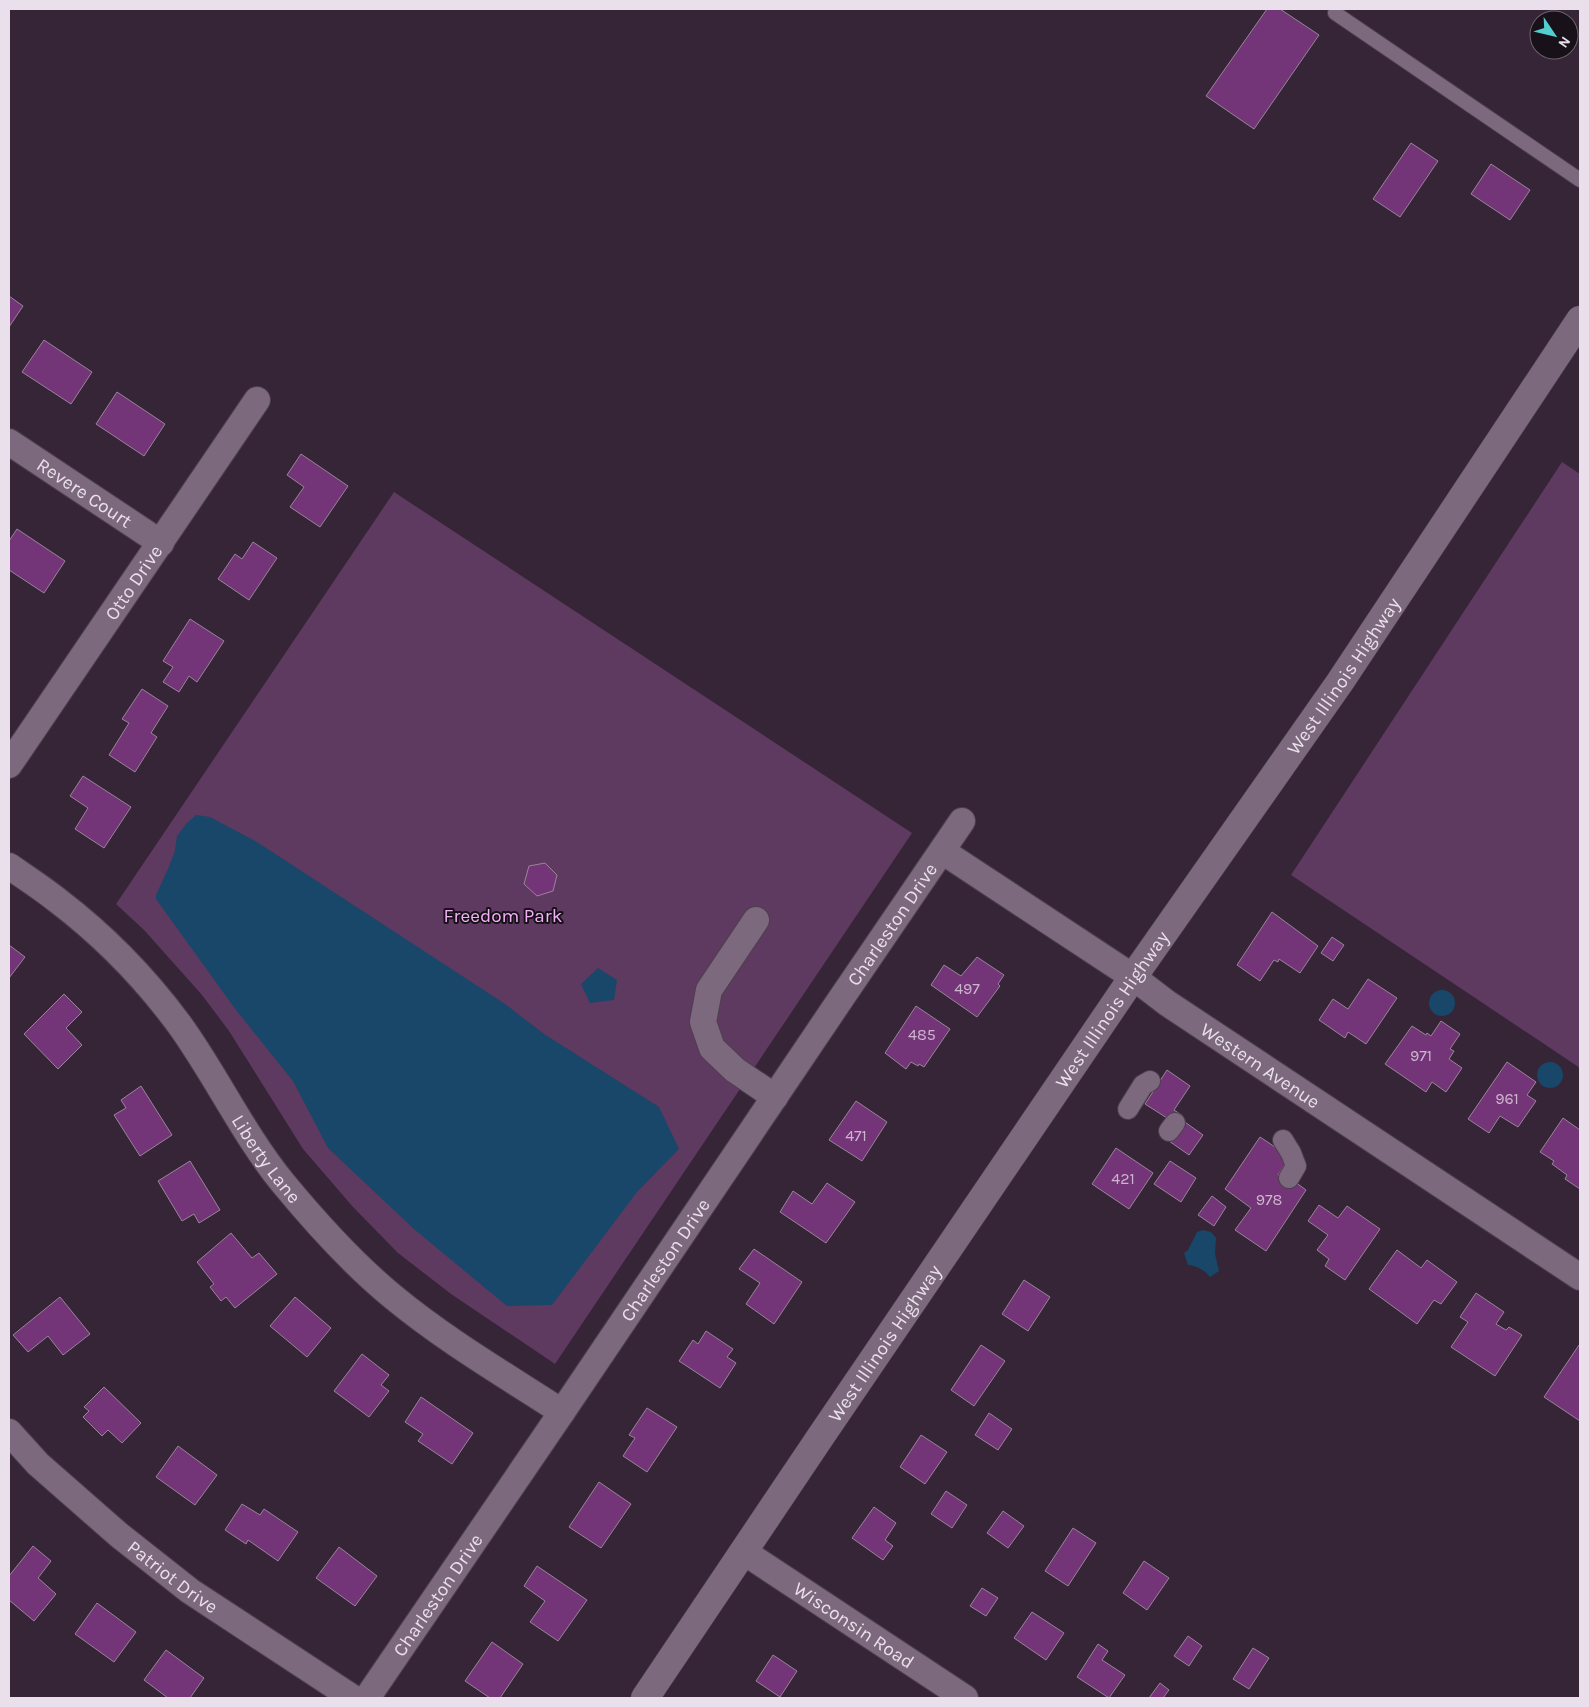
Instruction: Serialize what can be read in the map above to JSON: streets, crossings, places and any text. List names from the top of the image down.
{
  "streets": {
    "street": [
      "Revere Court",
      "Otto Drive",
      "West Illinois Highway",
      "Charleston Drive",
      "Western Avenue",
      "Liberty Lane",
      "Patriot Drive",
      "Wisconsin Road"
    ]
  },
  "crossings": [
    ["Revere Court", "Otto Drive"],
    ["West Illinois Highway", "Western Avenue"],
    ["West Illinois Highway", "Wisconsin Road"],
    ["Charleston Drive", "Western Avenue"],
    ["Charleston Drive", "Liberty Lane"]
  ],
  "parks": ["Freedom Park"],
  "house_numbers": [
    "497",
    "485",
    "971",
    "961",
    "471",
    "421",
    "978"
  ],
  "north": "bottom right"
}
